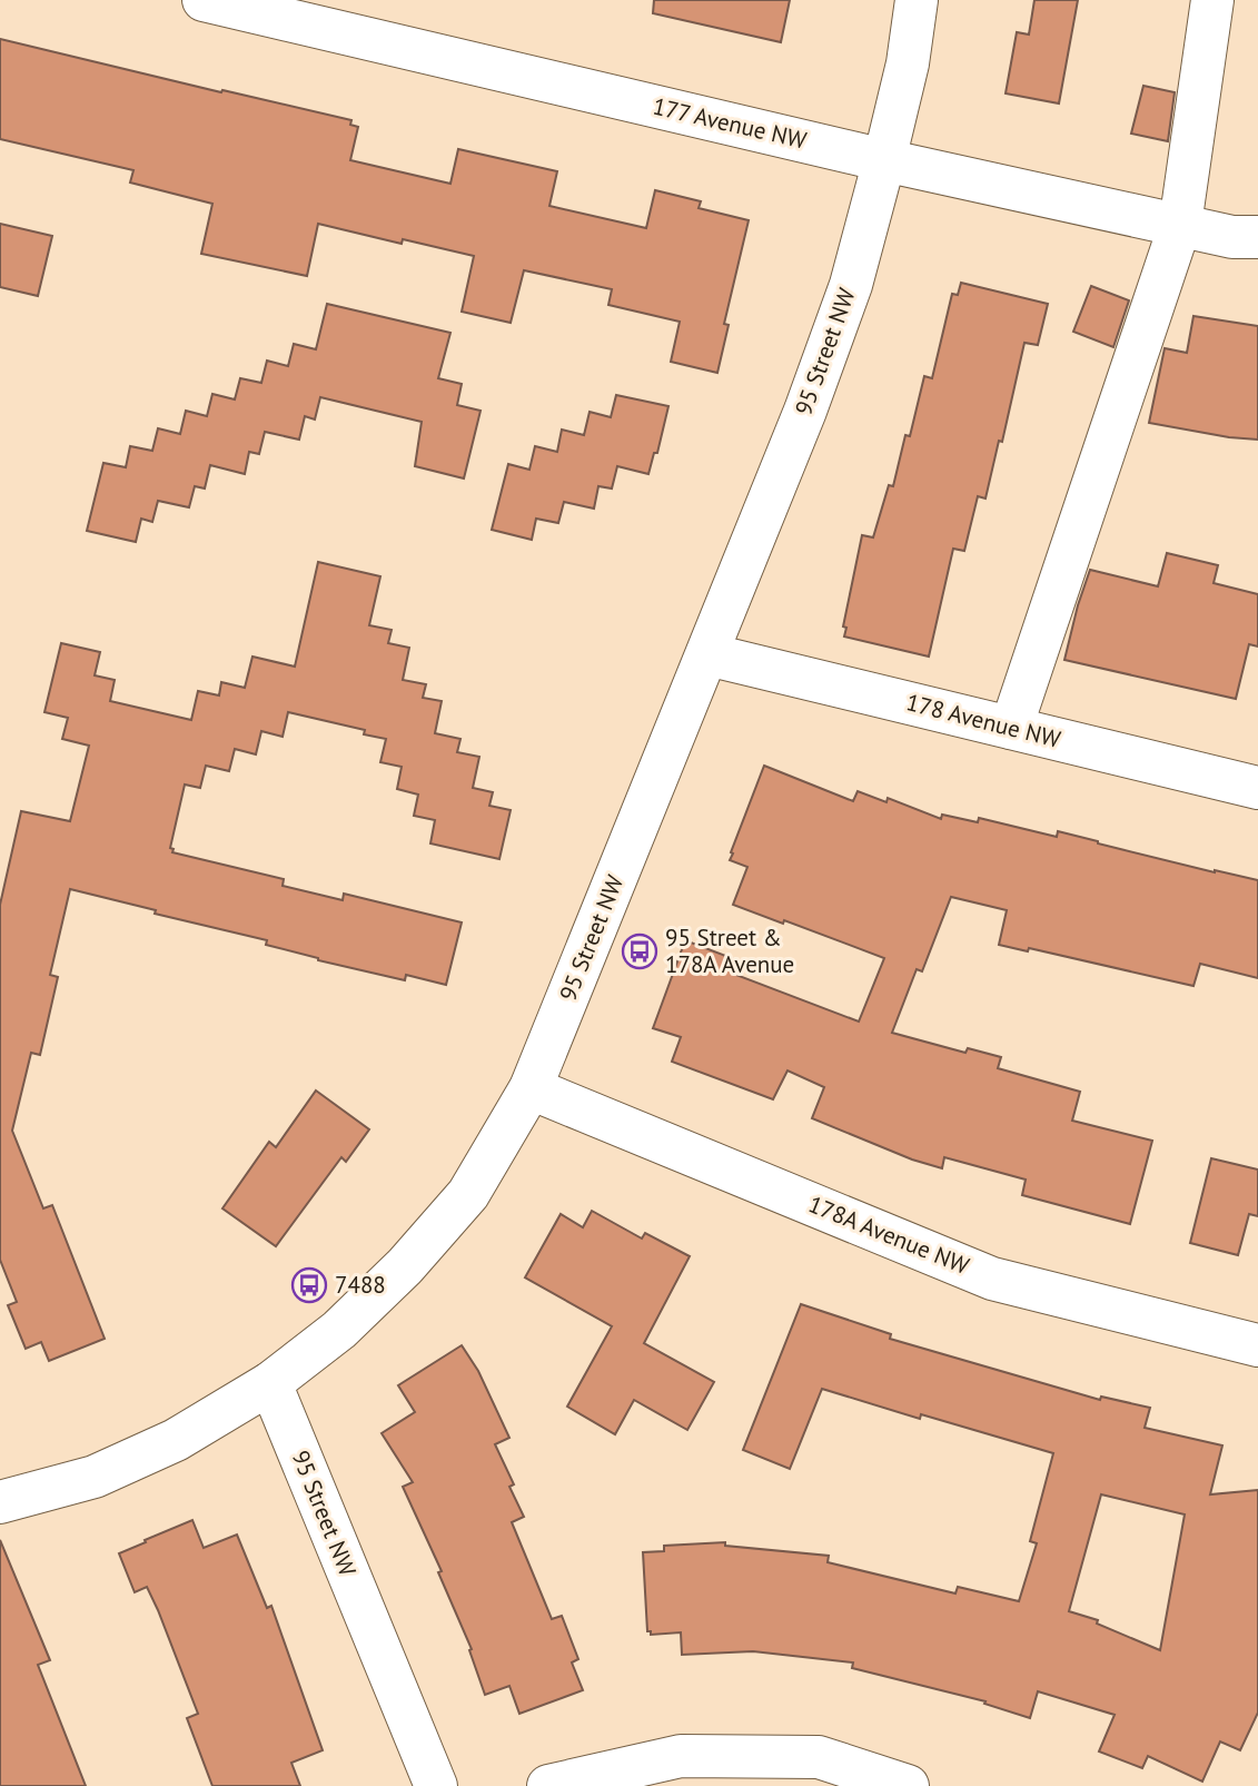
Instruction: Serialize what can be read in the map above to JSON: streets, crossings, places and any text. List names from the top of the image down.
{
  "streets": {
    "street": [
      "177 Avenue NW",
      "95 Street NW",
      "178 Avenue NW",
      "178A Avenue NW"
    ]
  },
  "crossings": [
    ["177 Avenue NW", "95 Street NW"],
    ["95 Street NW", "178 Avenue NW"],
    ["95 Street NW", "178A Avenue NW"]
  ],
  "places": {
    "bus stop": ["95 Street & 178A Avenue", "7488"]
  }
}
